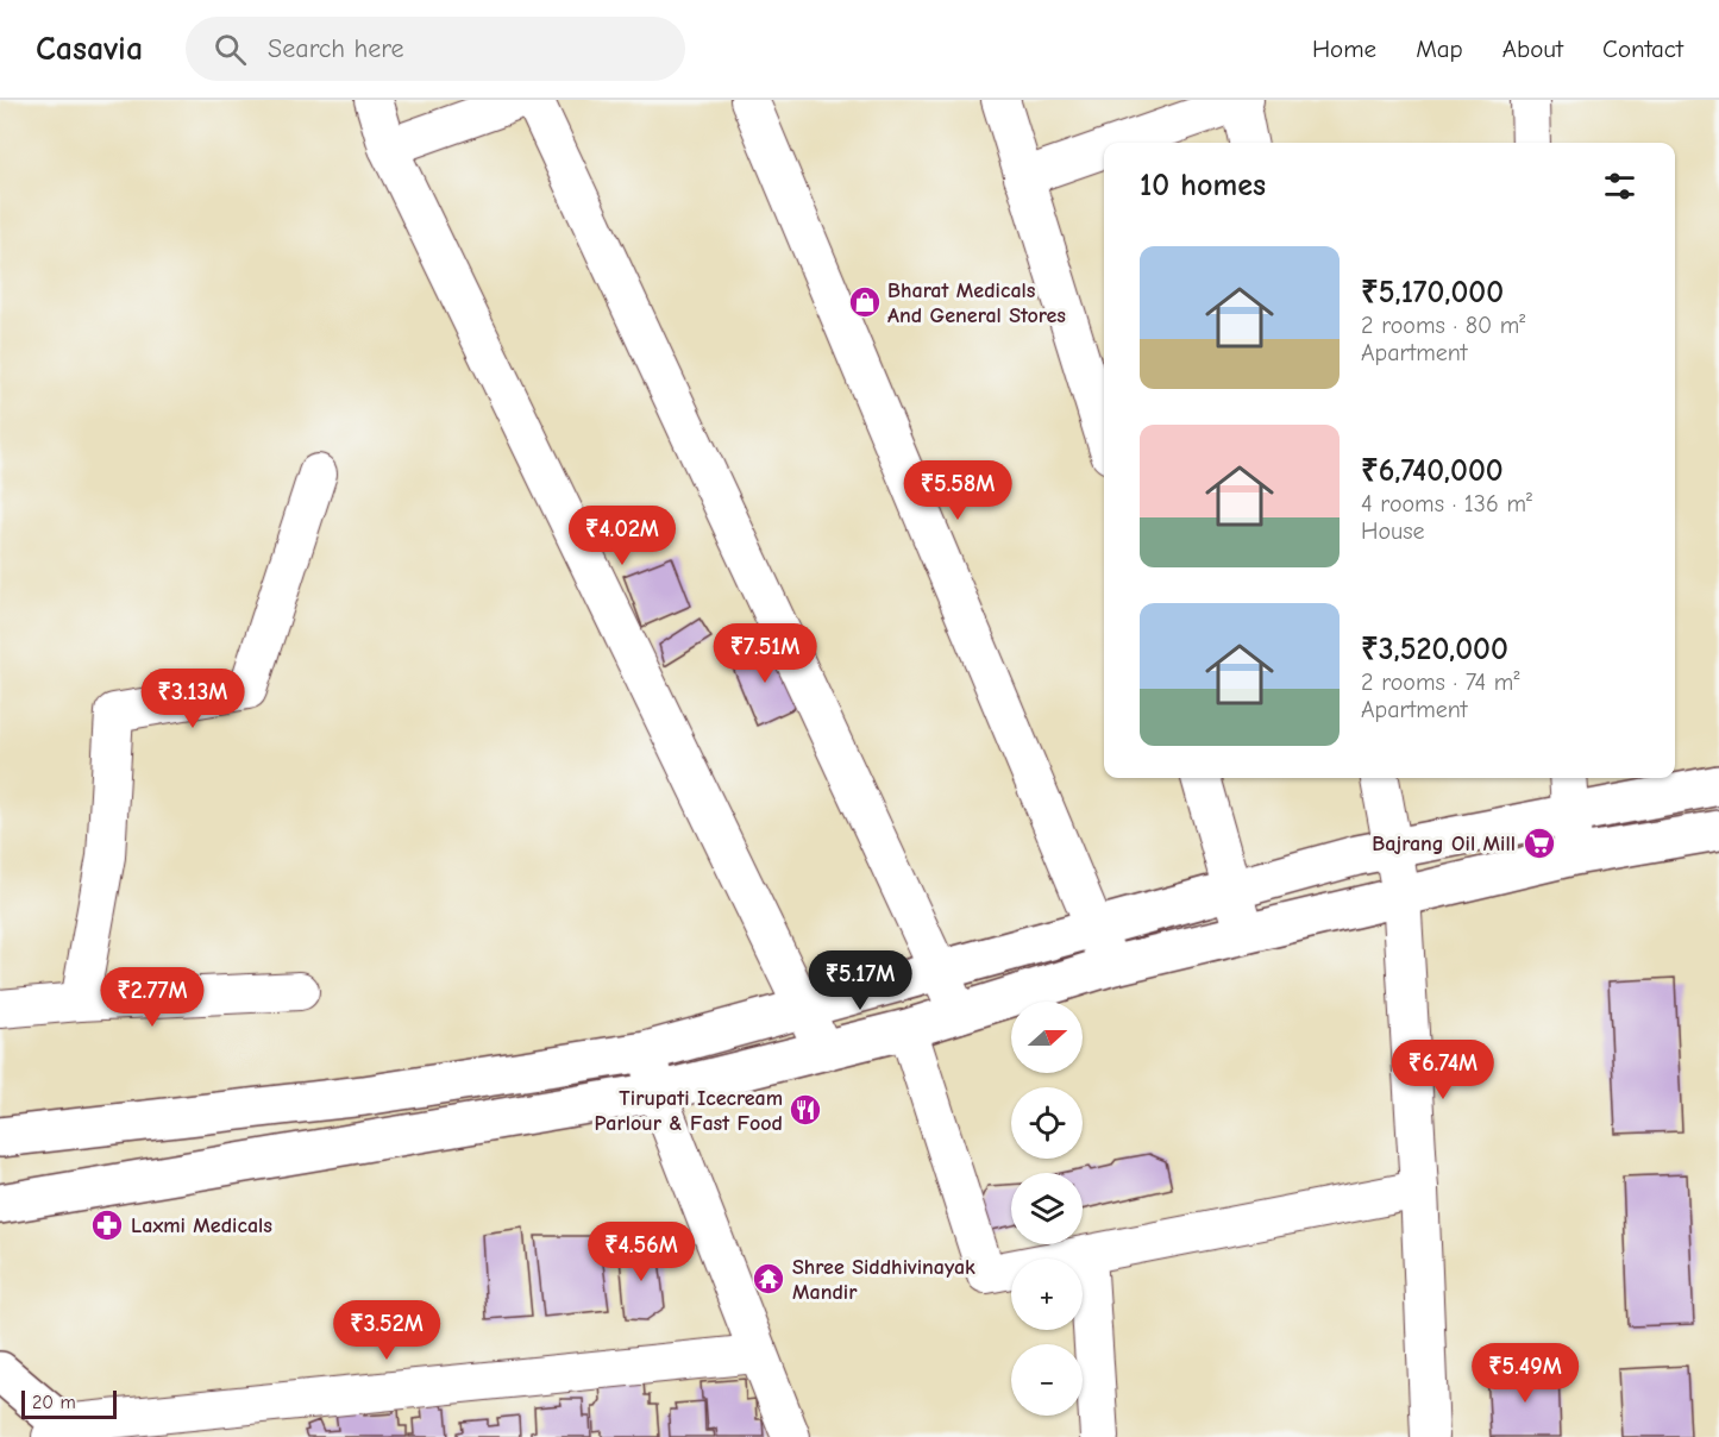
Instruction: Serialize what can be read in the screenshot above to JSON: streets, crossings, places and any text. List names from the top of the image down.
{
  "places": {
    "shop": ["Bharat Medicals And General Stores"],
    "supermarket": ["Bajrang Oil Mill"],
    "restaurant": ["Tirupati Icecream Parlour & Fast Food"],
    "pharmacy": ["Laxmi Medicals"],
    "temple": ["Shree Siddhivinayak Mandir"]
  },
  "scale_bar": "20 m",
  "north": "right",
  "page": {
    "header": "Casavia",
    "search": "Search here",
    "nav": [
      "Home",
      "Map",
      "About",
      "Contact"
    ],
    "heading": "10 homes",
    "list": [
      {
        "name": "₹5,170,000",
        "note": "2 rooms · 80 m² · Apartment"
      },
      {
        "name": "₹6,740,000",
        "note": "4 rooms · 136 m² · House"
      },
      {
        "name": "₹3,520,000",
        "note": "2 rooms · 74 m² · Apartment"
      }
    ],
    "price": [
      "₹5.58M",
      "₹4.02M",
      "₹7.51M",
      "₹3.13M",
      "₹5.17M",
      "₹2.77M",
      "₹6.74M",
      "₹4.56M",
      "₹3.52M",
      "₹5.49M"
    ],
    "map_buttons": ["+", "−"],
    "scale": "20 m"
  }
}
